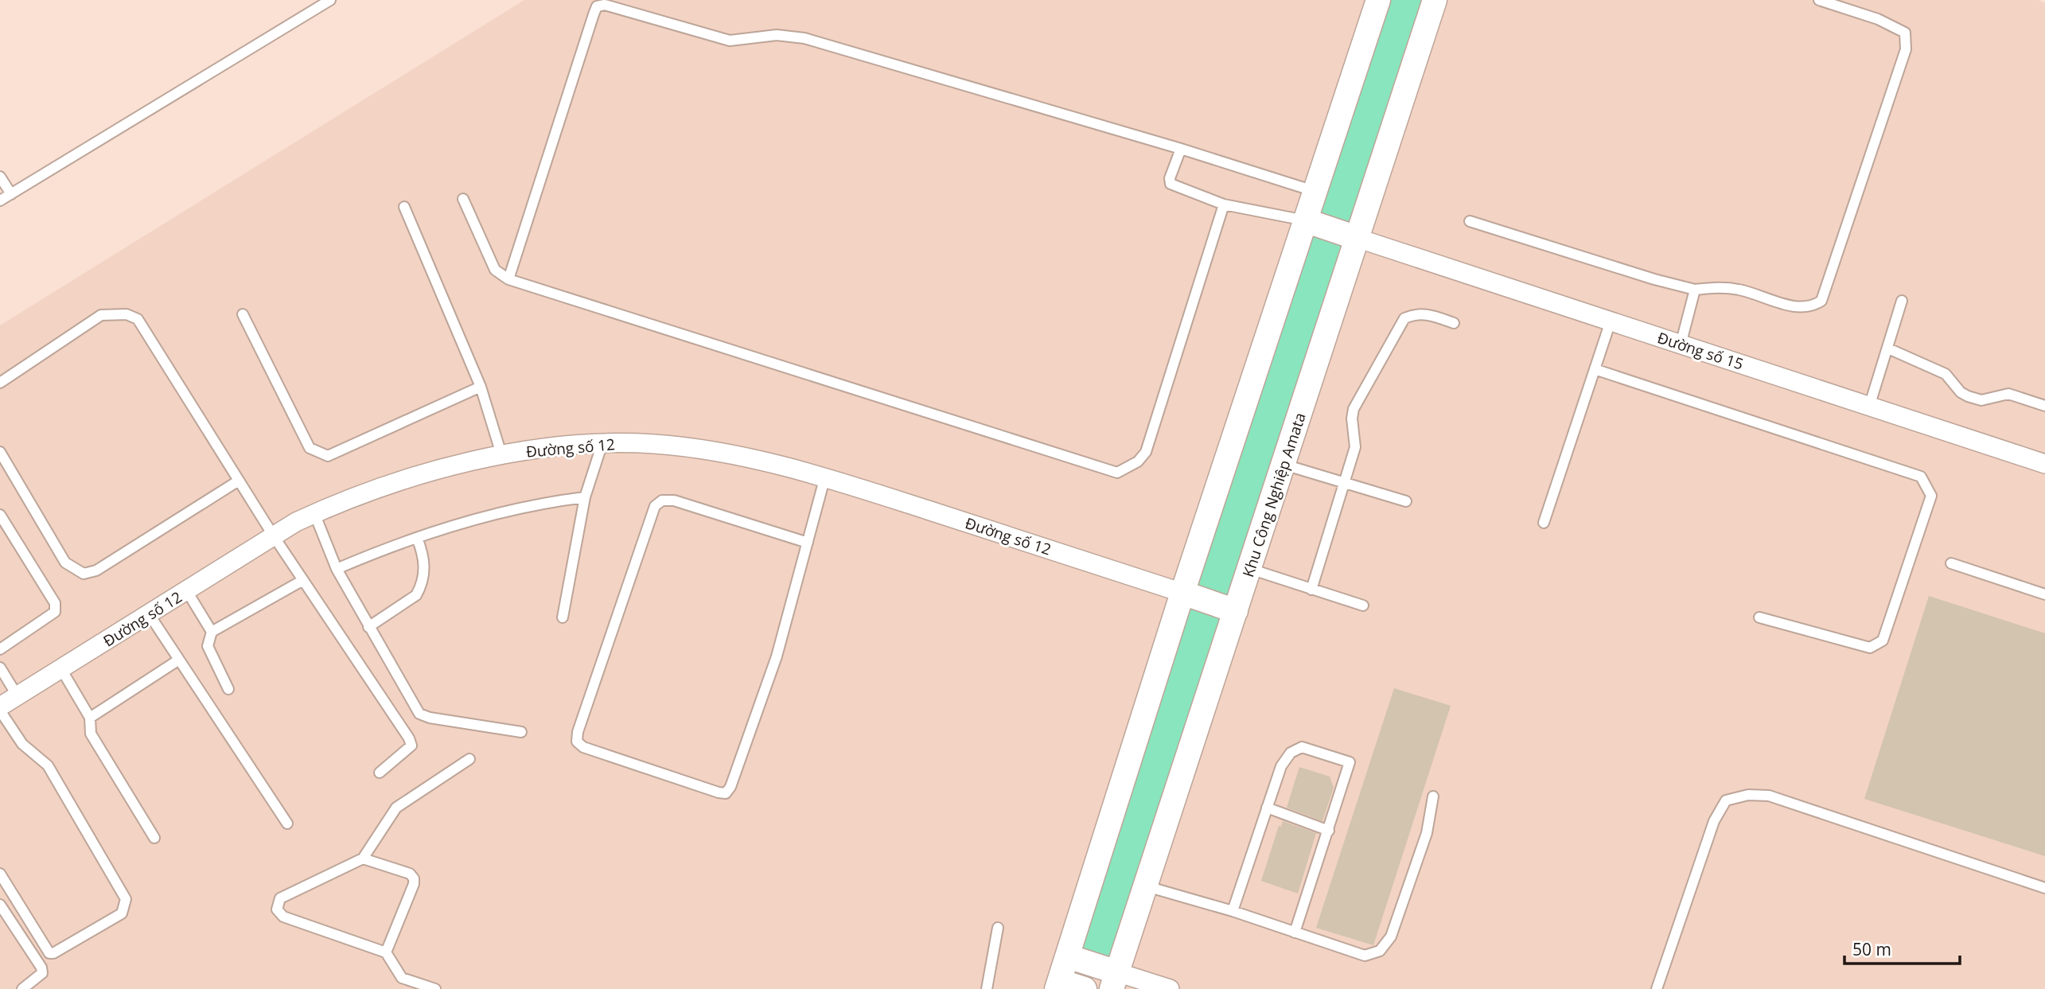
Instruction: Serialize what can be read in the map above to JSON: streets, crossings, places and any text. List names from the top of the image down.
{
  "streets": {
    "street": ["Đường số 15", "Đường số 12", "Khu Công Nghiệp Amata"]
  },
  "crossings": [
    ["Đường số 15", "Khu Công Nghiệp Amata"]
  ],
  "scale_bar": "50 m"
}
